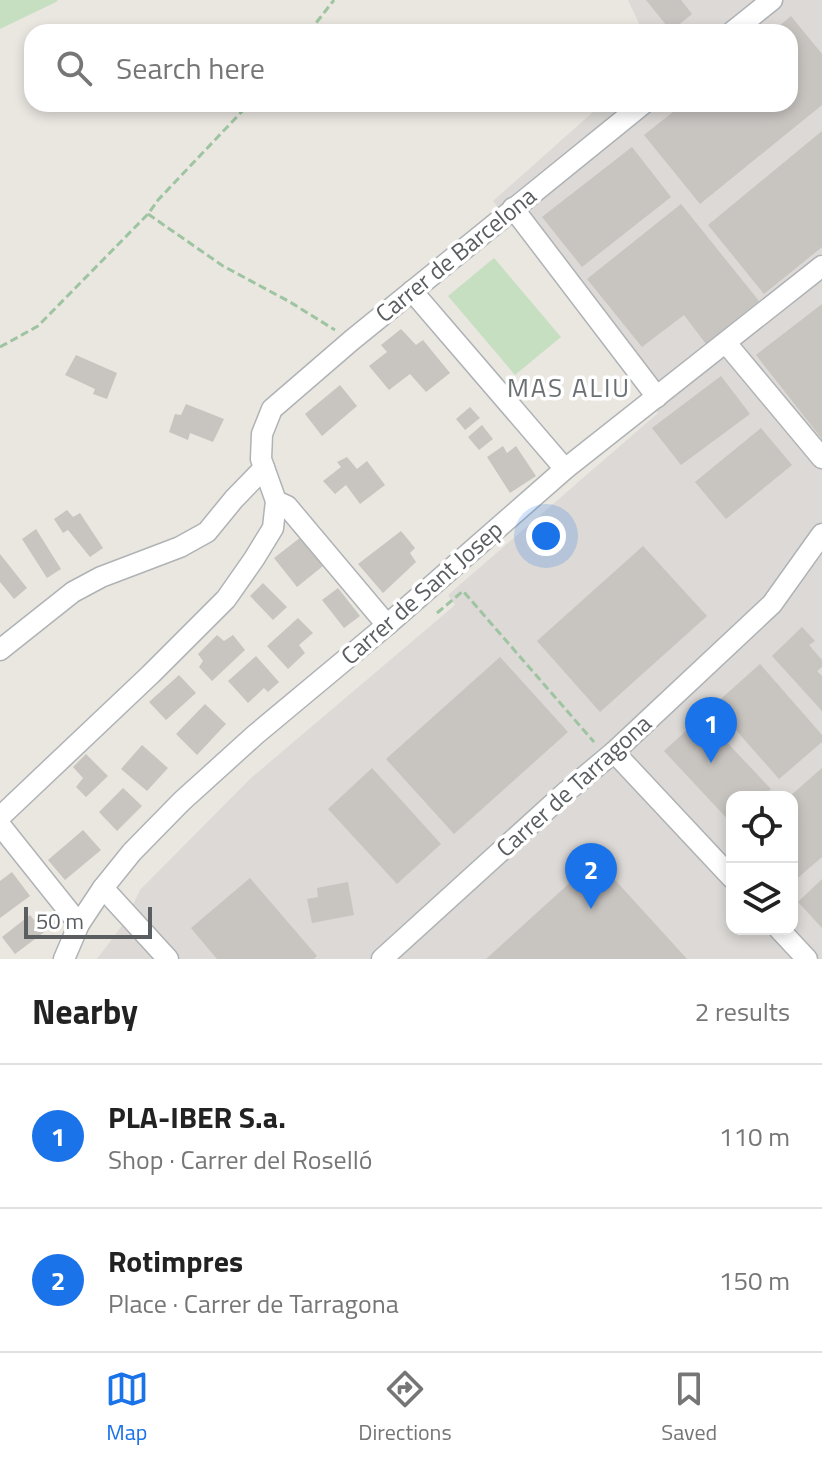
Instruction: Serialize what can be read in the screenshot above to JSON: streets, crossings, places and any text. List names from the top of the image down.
{
  "streets": {
    "street": ["Carrer de Barcelona", "Carrer de Sant Josep", "Carrer de Tarragona"]
  },
  "districts": ["MAS ALIU"],
  "scale_bar": "50 m",
  "page": {
    "search": "Search here",
    "pins": ["1", "2"],
    "scale": "50 m",
    "heading": ["Nearby", "2 results"],
    "list": [
      {
        "mark": "1",
        "name": "PLA-IBER S.a.",
        "note": "Shop · Carrer del Roselló",
        "value": "110 m"
      },
      {
        "mark": "2",
        "name": "Rotimpres",
        "note": "Place · Carrer de Tarragona",
        "value": "150 m"
      }
    ],
    "nav": ["Map", "Directions", "Saved"]
  }
}
